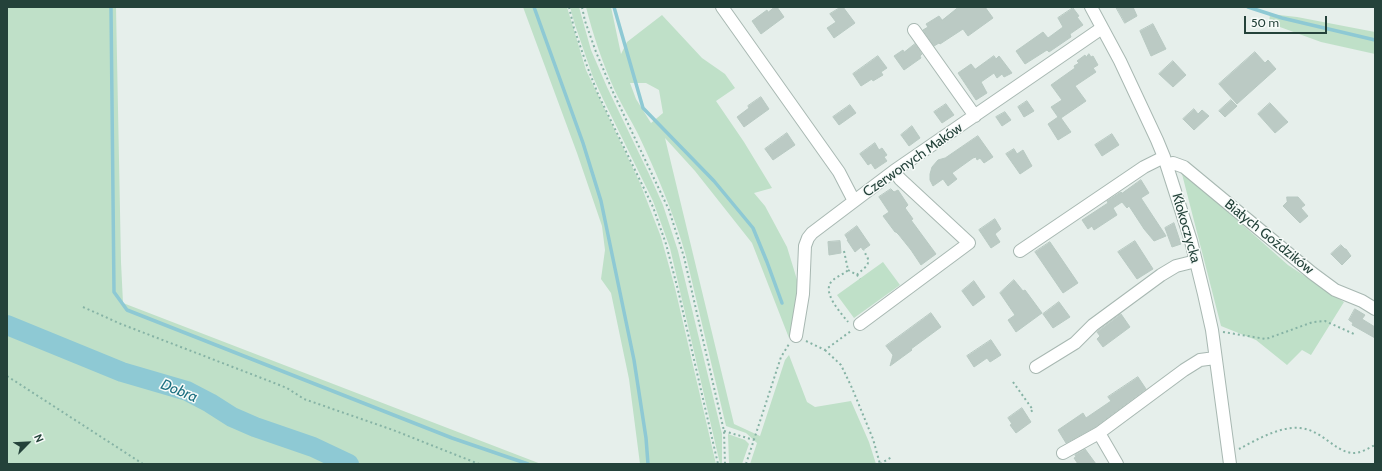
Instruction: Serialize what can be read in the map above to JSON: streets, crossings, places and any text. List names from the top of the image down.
{
  "streets": {
    "street": ["Czerwonych Maków", "Kłokoczycka", "Białych Goździków"]
  },
  "crossings": [
    ["Czerwonych Maków", "Kłokoczycka"],
    ["Kłokoczycka", "Białych Goździków"]
  ],
  "water": ["Dobra"],
  "scale_bar": "50 m",
  "north": "top right"
}
